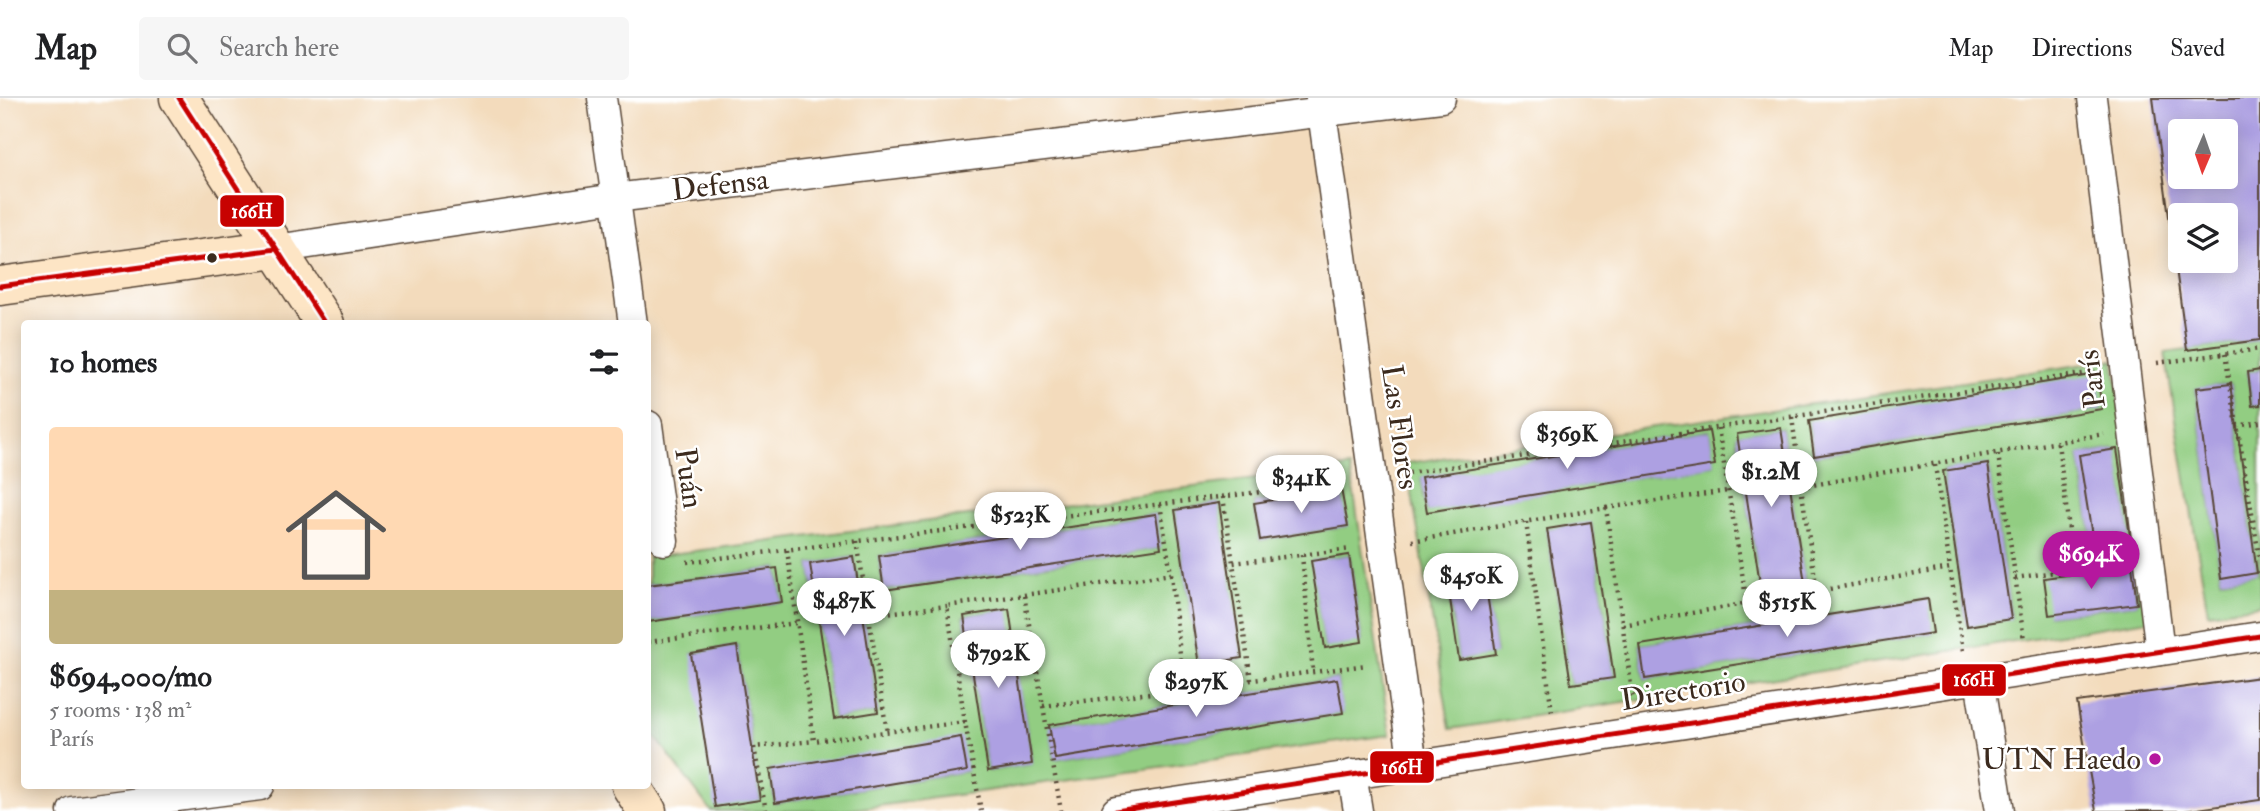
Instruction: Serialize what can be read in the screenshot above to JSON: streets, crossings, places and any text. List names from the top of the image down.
{
  "streets": {
    "street": [
      "Defensa",
      "París",
      "Las Flores",
      "Puán",
      "Directorio"
    ]
  },
  "crossings": [
    ["Defensa", "Las Flores"],
    ["París", "Directorio"],
    ["Las Flores", "Directorio"]
  ],
  "places": ["UTN Haedo"],
  "lines": ["transit line 166H"],
  "north": "bottom",
  "page": {
    "header": "Map",
    "search": "Search here",
    "nav": ["Map", "Directions", "Saved"],
    "heading": "10 homes",
    "list": [
      {
        "name": "$694,000/mo",
        "note": "5 rooms · 138 m² · París"
      }
    ],
    "price": [
      "$369K",
      "$1.2M",
      "$341K",
      "$523K",
      "$694K",
      "$450K",
      "$487K",
      "$515K",
      "$792K",
      "$297K"
    ]
  }
}
